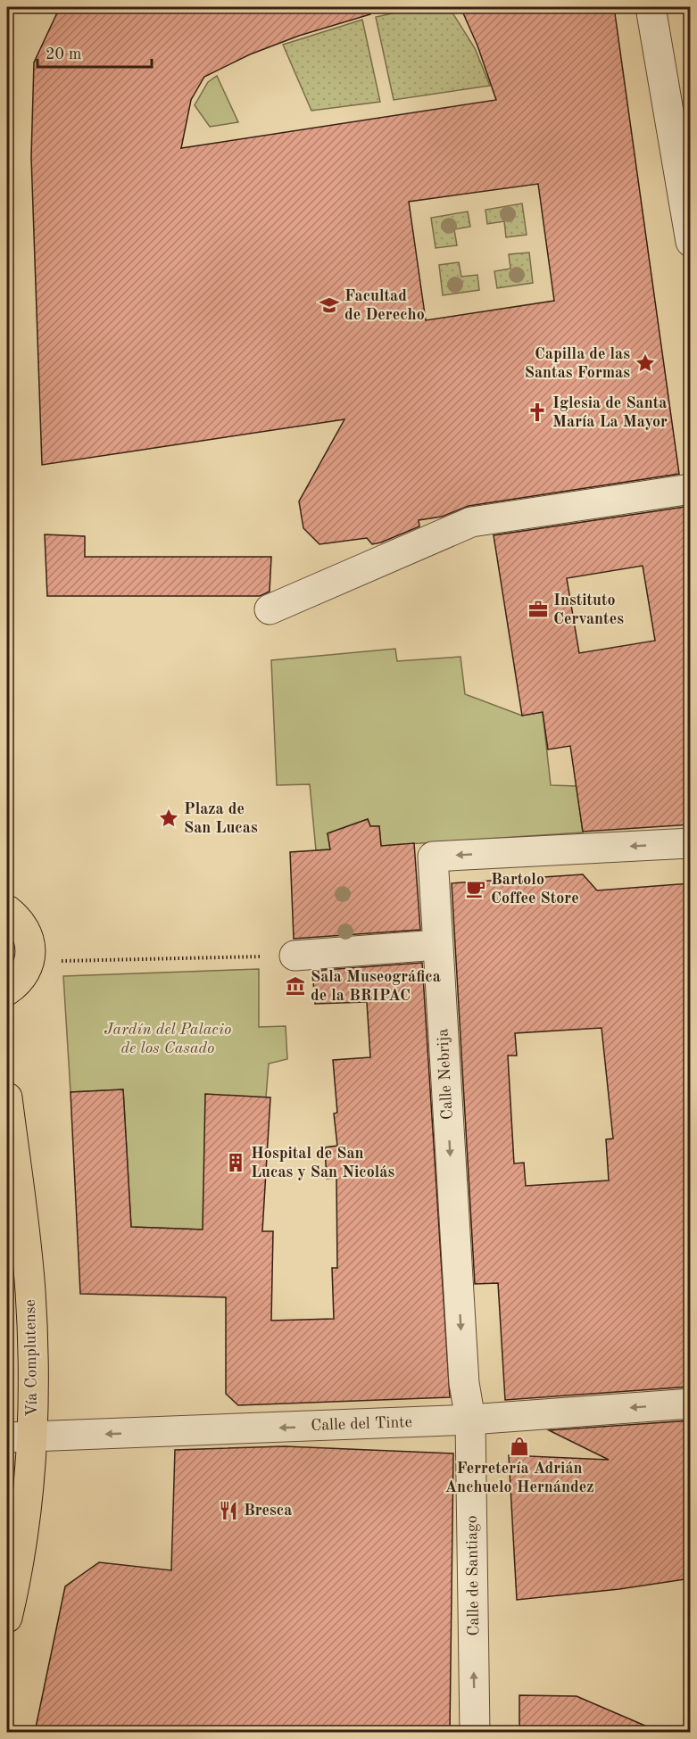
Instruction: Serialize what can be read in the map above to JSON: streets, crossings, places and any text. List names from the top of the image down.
{
  "streets": {
    "main road": ["Vía Complutense"],
    "street": ["Calle Nebrija", "Calle del Tinte", "Calle de Santiago"]
  },
  "crossings": [
    ["Calle Nebrija", "Calle del Tinte"],
    ["Calle Nebrija", "Calle de Santiago"],
    ["Vía Complutense", "Calle del Tinte"],
    ["Calle del Tinte", "Calle de Santiago"]
  ],
  "one_way": ["Calle del Tinte", "Calle de Santiago"],
  "parks": ["Jardín del Palacio de los Casado"],
  "places": {
    "school or university": ["Facultad de Derecho"],
    "place": ["Capilla de las Santas Formas", "Plaza de San Lucas"],
    "church": ["Iglesia de Santa María La Mayor"],
    "office": ["Instituto Cervantes"],
    "cafe": ["Bartolo Coffee Store"],
    "museum": ["Sala Museográfica de la BRIPAC"],
    "building": ["Hospital de San Lucas y San Nicolás"],
    "shop": ["Ferretería Adrián Anchuelo Hernández"],
    "restaurant": ["Bresca"]
  },
  "scale_bar": "20 m"
}
